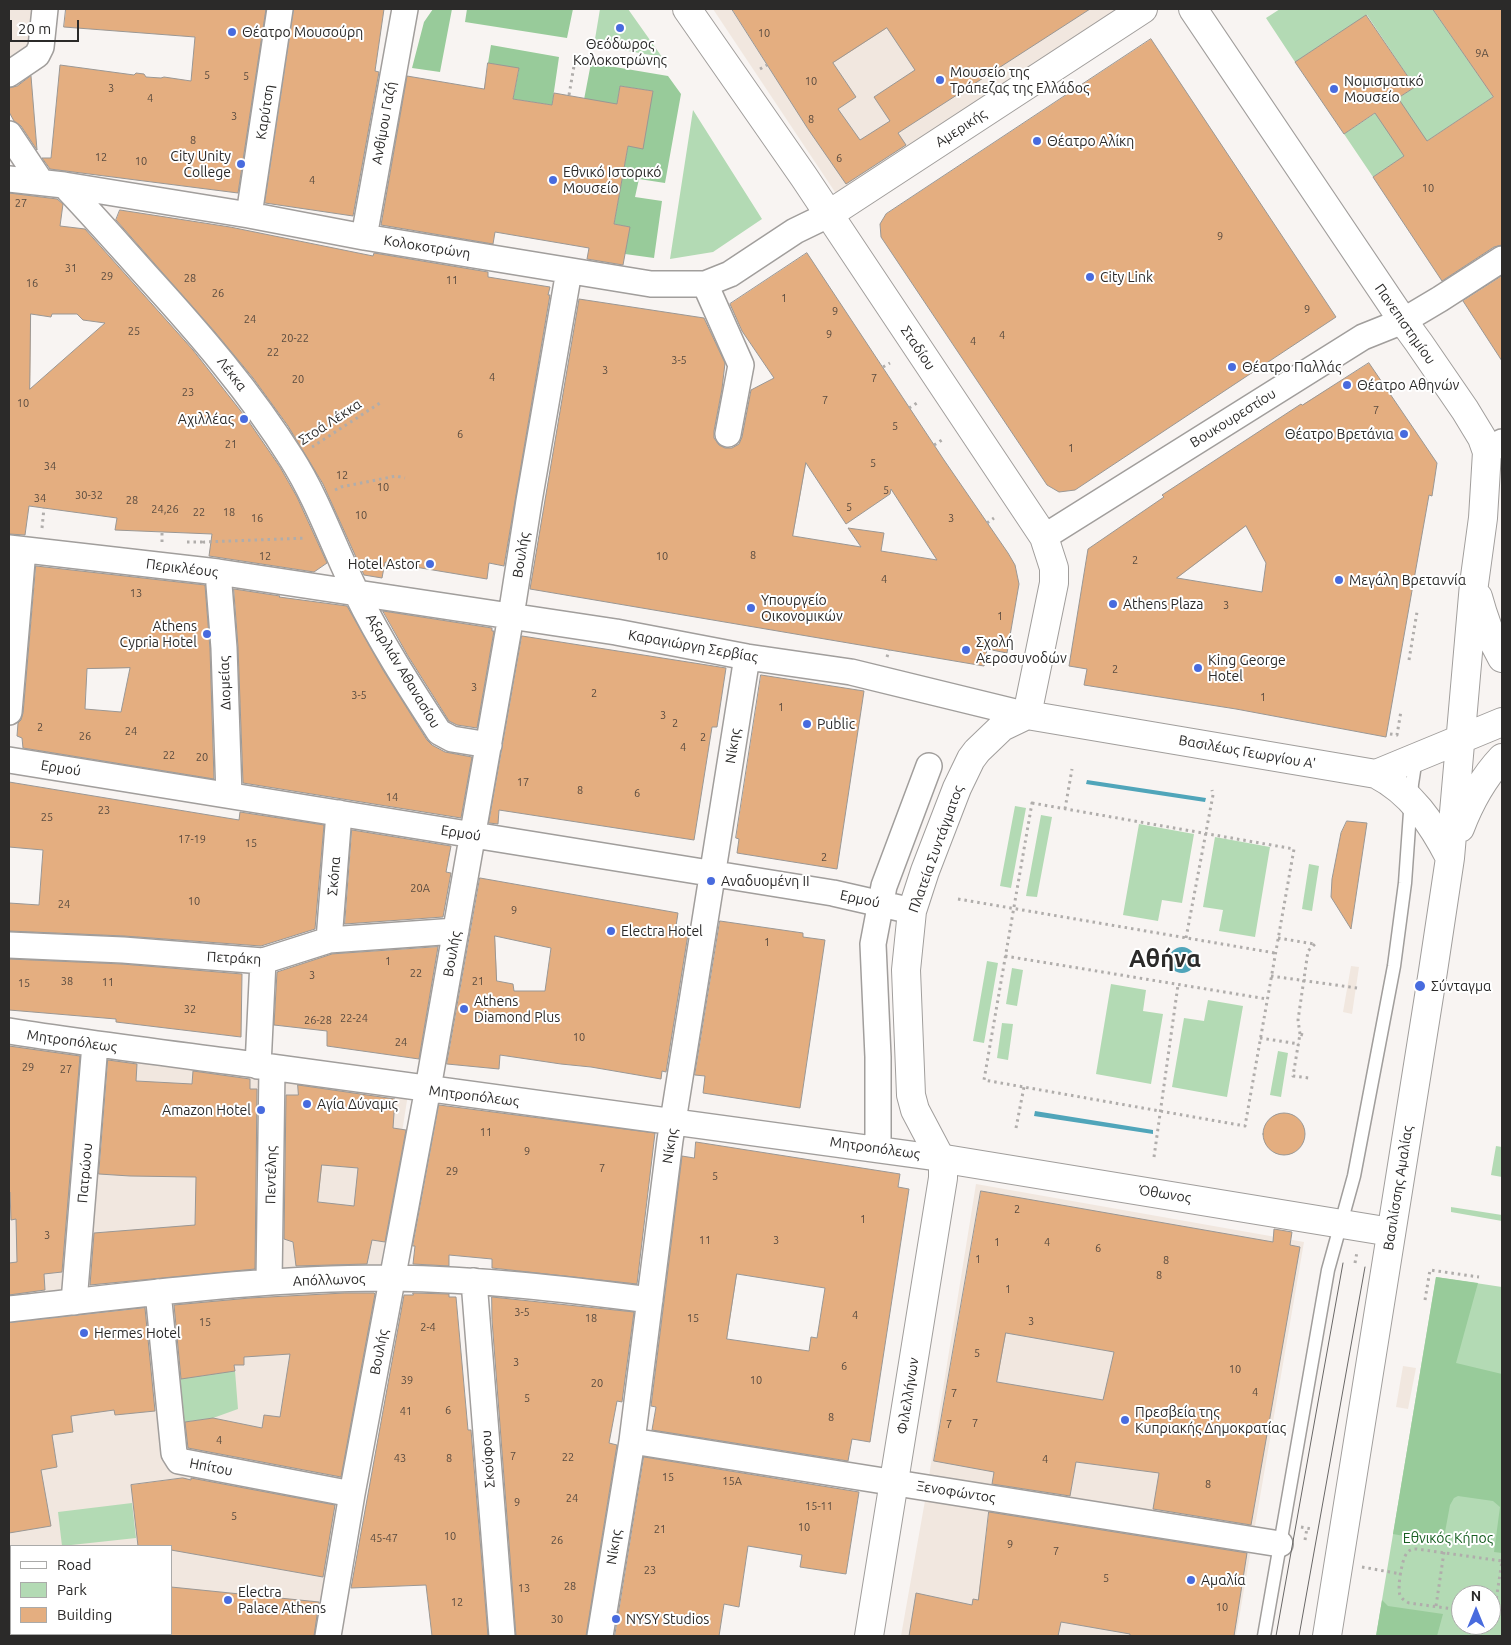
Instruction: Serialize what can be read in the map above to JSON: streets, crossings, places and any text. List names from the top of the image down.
{
  "streets": {
    "main road": [
      "Αμερικής",
      "Πανεπιστημίου",
      "Σταδίου",
      "Βασιλέως Γεωργίου Α'",
      "Πλατεία Συντάγματος",
      "Βασιλίσσης Αμαλίας",
      "Όθωνος",
      "Φιλελλήνων"
    ],
    "street": [
      "Καρύτση",
      "Ανθίμου Γαζή",
      "Κολοκοτρώνη",
      "Λέκκα",
      "Βουκουρεστίου",
      "Βουλής",
      "Περικλέους",
      "Καραγιώργη Σερβίας",
      "Αξαρλιάν Αθανασίου",
      "Διομείας",
      "Νίκης",
      "Ερμού",
      "Σκόπα",
      "Πετράκη",
      "Μητροπόλεως",
      "Πατρώου",
      "Πεντέλης",
      "Απόλλωνος",
      "Σκούφου",
      "Ηπίτου",
      "Ξενοφώντος"
    ],
    "path": ["Στοά Λέκκα"]
  },
  "crossings": [
    ["Καρύτση", "Κολοκοτρώνη"],
    ["Ανθίμου Γαζή", "Κολοκοτρώνη"],
    ["Αμερικής", "Κολοκοτρώνη"],
    ["Αμερικής", "Σταδίου"],
    ["Κολοκοτρώνη", "Σταδίου"],
    ["Κολοκοτρώνη", "Λέκκα"],
    ["Κολοκοτρώνη", "Βουλής"],
    ["Πανεπιστημίου", "Βουκουρεστίου"],
    ["Πανεπιστημίου", "Βασιλίσσης Αμαλίας"],
    ["Σταδίου", "Βουκουρεστίου"],
    ["Σταδίου", "Καραγιώργη Σερβίας"],
    ["Σταδίου", "Βασιλέως Γεωργίου Α'"],
    ["Σταδίου", "Πλατεία Συντάγματος"],
    ["Λέκκα", "Στοά Λέκκα"],
    ["Λέκκα", "Περικλέους"],
    ["Λέκκα", "Καραγιώργη Σερβίας"],
    ["Λέκκα", "Αξαρλιάν Αθανασίου"],
    ["Βουλής", "Καραγιώργη Σερβίας"],
    ["Βουλής", "Αξαρλιάν Αθανασίου"],
    ["Βουλής", "Ερμού"],
    ["Βουλής", "Πετράκη"],
    ["Βουλής", "Μητροπόλεως"],
    ["Βουλής", "Απόλλωνος"],
    ["Βουλής", "Ηπίτου"],
    ["Περικλέους", "Καραγιώργη Σερβίας"],
    ["Περικλέους", "Αξαρλιάν Αθανασίου"],
    ["Περικλέους", "Διομείας"],
    ["Καραγιώργη Σερβίας", "Αξαρλιάν Αθανασίου"],
    ["Καραγιώργη Σερβίας", "Νίκης"],
    ["Καραγιώργη Σερβίας", "Βασιλέως Γεωργίου Α'"],
    ["Καραγιώργη Σερβίας", "Πλατεία Συντάγματος"],
    ["Διομείας", "Ερμού"],
    ["Νίκης", "Ερμού"],
    ["Νίκης", "Μητροπόλεως"],
    ["Νίκης", "Απόλλωνος"],
    ["Νίκης", "Ξενοφώντος"],
    ["Βασιλέως Γεωργίου Α'", "Πλατεία Συντάγματος"],
    ["Ερμού", "Πλατεία Συντάγματος"],
    ["Ερμού", "Σκόπα"],
    ["Πλατεία Συντάγματος", "Μητροπόλεως"],
    ["Πλατεία Συντάγματος", "Όθωνος"],
    ["Πλατεία Συντάγματος", "Φιλελλήνων"],
    ["Σκόπα", "Πετράκη"],
    ["Πετράκη", "Πεντέλης"],
    ["Μητροπόλεως", "Πατρώου"],
    ["Μητροπόλεως", "Πεντέλης"],
    ["Μητροπόλεως", "Όθωνος"],
    ["Μητροπόλεως", "Φιλελλήνων"],
    ["Πατρώου", "Απόλλωνος"],
    ["Πεντέλης", "Απόλλωνος"],
    ["Βασιλίσσης Αμαλίας", "Όθωνος"],
    ["Όθωνος", "Φιλελλήνων"],
    ["Απόλλωνος", "Σκούφου"],
    ["Απόλλωνος", "Ηπίτου"],
    ["Φιλελλήνων", "Ξενοφώντος"]
  ],
  "districts": ["Αθήνα"],
  "parks": ["Εθνικός Κήπος"],
  "places": [
    "Θεόδωρος Κολοκοτρώνης",
    "Θέατρο Μουσούρη",
    "Μουσείο της Τράπεζας της Ελλάδος",
    "Νομισματικό Μουσείο",
    "Θέατρο Αλίκη",
    "City Unity College",
    "Εθνικό Ιστορικό Μουσείο",
    "City Link",
    "Θέατρο Παλλάς",
    "Θέατρο Αθηνών",
    "Αχιλλέας",
    "Θέατρο Βρετάνια",
    "Hotel Astor",
    "Μεγάλη Βρεταννία",
    "Athens Plaza",
    "Υπουργείο Οικονομικών",
    "Athens Cypria Hotel",
    "Σχολή Αεροσυνοδών",
    "King George Hotel",
    "Public",
    "Αναδυομένη ΙΙ",
    "Electra Hotel",
    "Σύνταγμα",
    "Athens Diamond Plus",
    "Αγία Δύναμις",
    "Amazon Hotel",
    "Hermes Hotel",
    "Πρεσβεία της Κυπριακής Δημοκρατίας",
    "Αμαλία",
    "Electra Palace Athens",
    "NYSY Studios"
  ],
  "house_numbers": [
    "10",
    "9Α",
    "5",
    "5",
    "10",
    "3",
    "4",
    "3",
    "8",
    "8",
    "12",
    "6",
    "10",
    "4",
    "10",
    "27",
    "9",
    "31",
    "29",
    "28",
    "11",
    "16",
    "26",
    "1",
    "9",
    "9",
    "24",
    "25",
    "9",
    "4",
    "20-22",
    "4",
    "22",
    "3-5",
    "3",
    "4",
    "7",
    "20",
    "23",
    "7",
    "10",
    "7",
    "5",
    "6",
    "21",
    "1",
    "5",
    "34",
    "12",
    "10",
    "5",
    "30-32",
    "34",
    "28",
    "5",
    "24,26",
    "22",
    "18",
    "10",
    "16",
    "3",
    "8",
    "12",
    "10",
    "2",
    "4",
    "13",
    "3",
    "1",
    "2",
    "3",
    "2",
    "3-5",
    "1",
    "1",
    "3",
    "2",
    "2",
    "24",
    "26",
    "2",
    "4",
    "22",
    "20",
    "17",
    "8",
    "6",
    "14",
    "23",
    "25",
    "17-19",
    "15",
    "2",
    "20Α",
    "10",
    "24",
    "9",
    "1",
    "1",
    "22",
    "3",
    "38",
    "21",
    "11",
    "15",
    "32",
    "22-24",
    "26-28",
    "10",
    "24",
    "29",
    "27",
    "11",
    "9",
    "7",
    "29",
    "5",
    "2",
    "1",
    "3",
    "11",
    "3",
    "1",
    "4",
    "6",
    "1",
    "8",
    "8",
    "1",
    "3-5",
    "4",
    "18",
    "15",
    "3",
    "15",
    "2-4",
    "5",
    "3",
    "6",
    "10",
    "39",
    "10",
    "20",
    "4",
    "7",
    "5",
    "6",
    "41",
    "8",
    "7",
    "7",
    "4",
    "7",
    "22",
    "43",
    "8",
    "4",
    "15",
    "15Α",
    "8",
    "24",
    "9",
    "15-11",
    "5",
    "10",
    "21",
    "10",
    "45-47",
    "26",
    "9",
    "7",
    "23",
    "5",
    "28",
    "13",
    "12",
    "10",
    "30"
  ],
  "legend": ["Road", "Park", "Building"],
  "scale_bar": "20 m",
  "north": "top"
}
